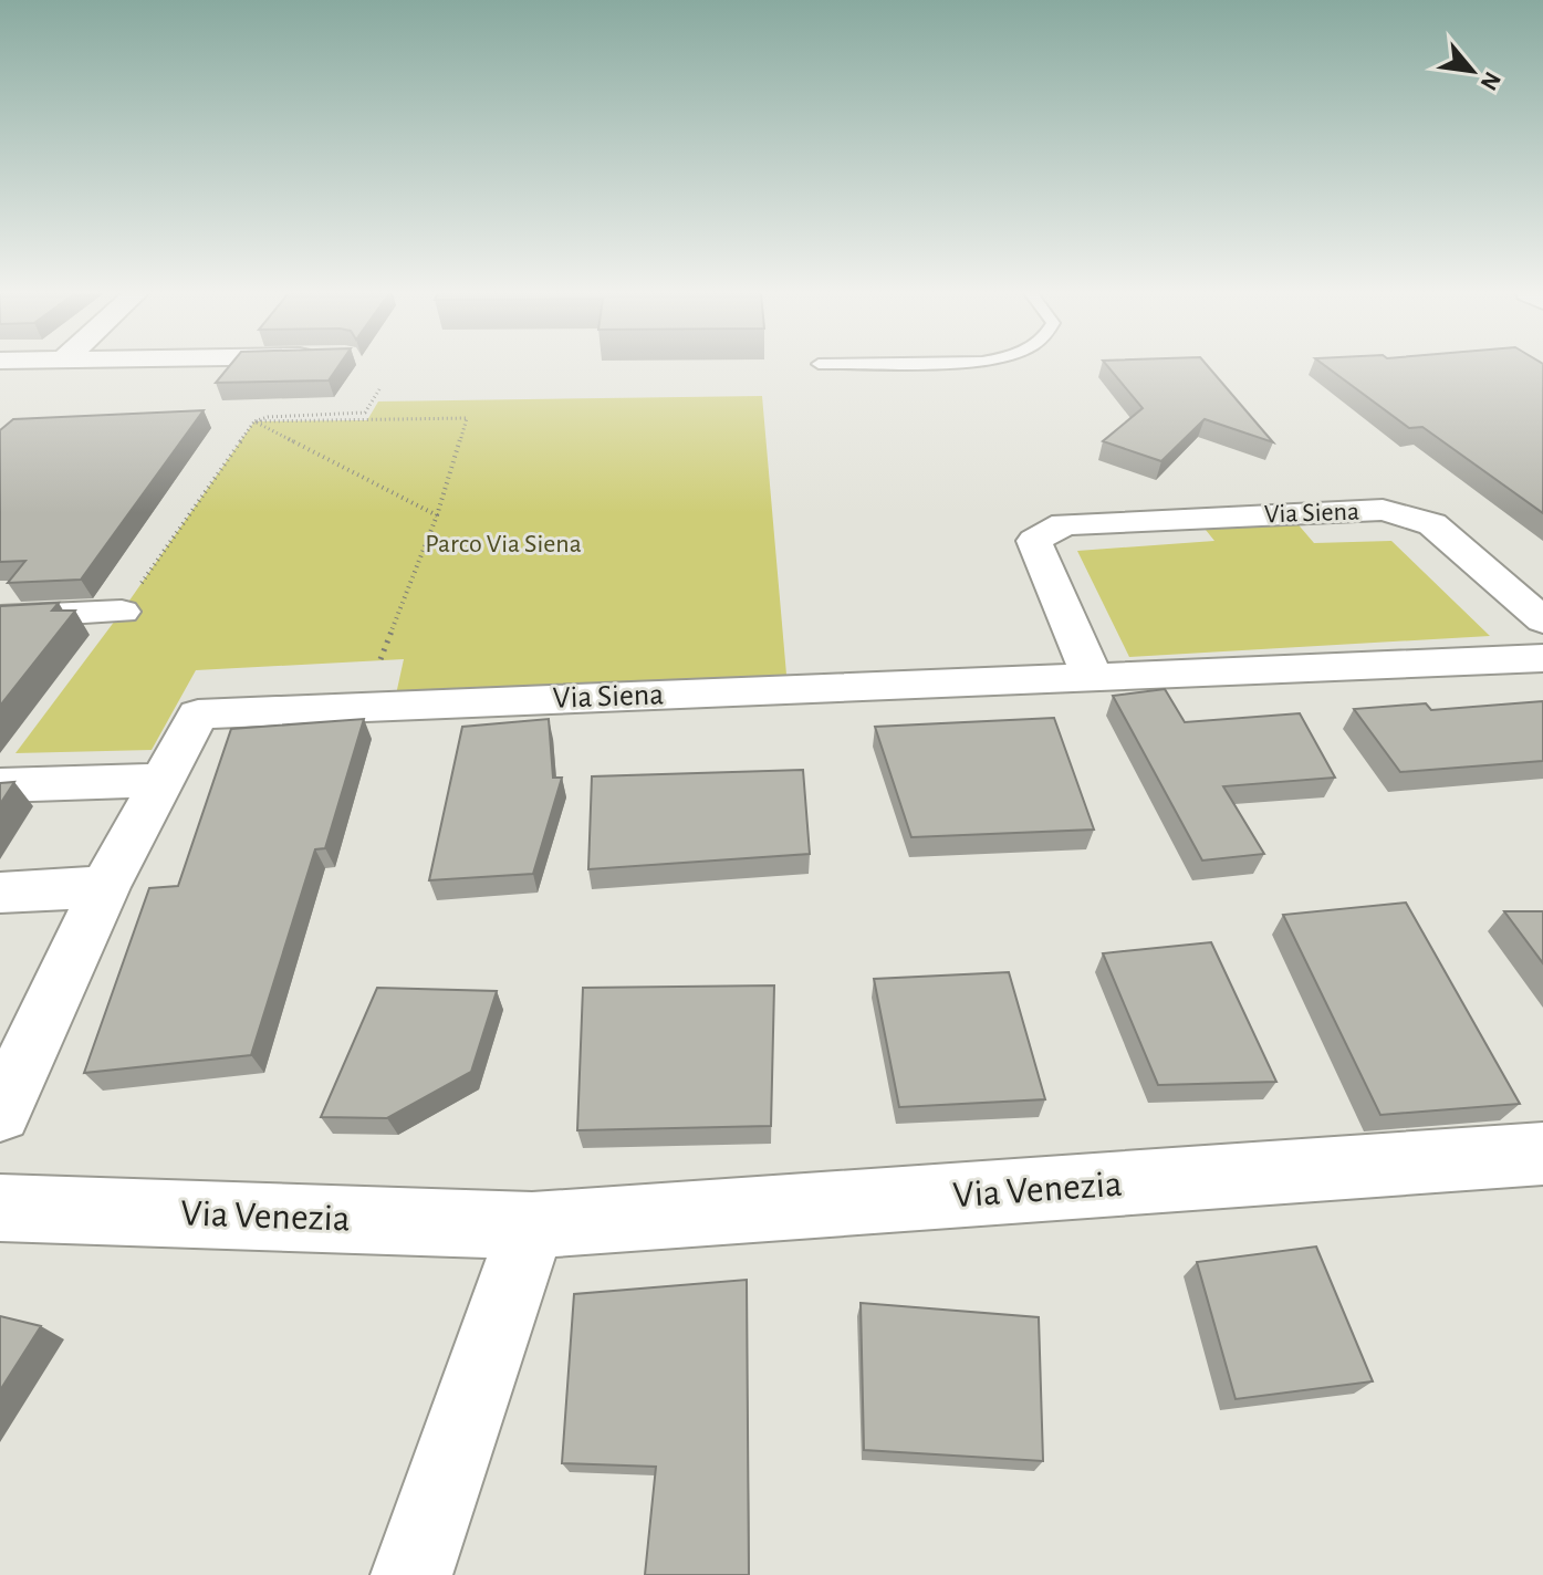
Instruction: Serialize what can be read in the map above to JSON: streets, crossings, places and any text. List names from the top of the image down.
{
  "streets": {
    "street": ["Via Siena", "Via Venezia"]
  },
  "parks": ["Parco Via Siena"],
  "north": "bottom right"
}
